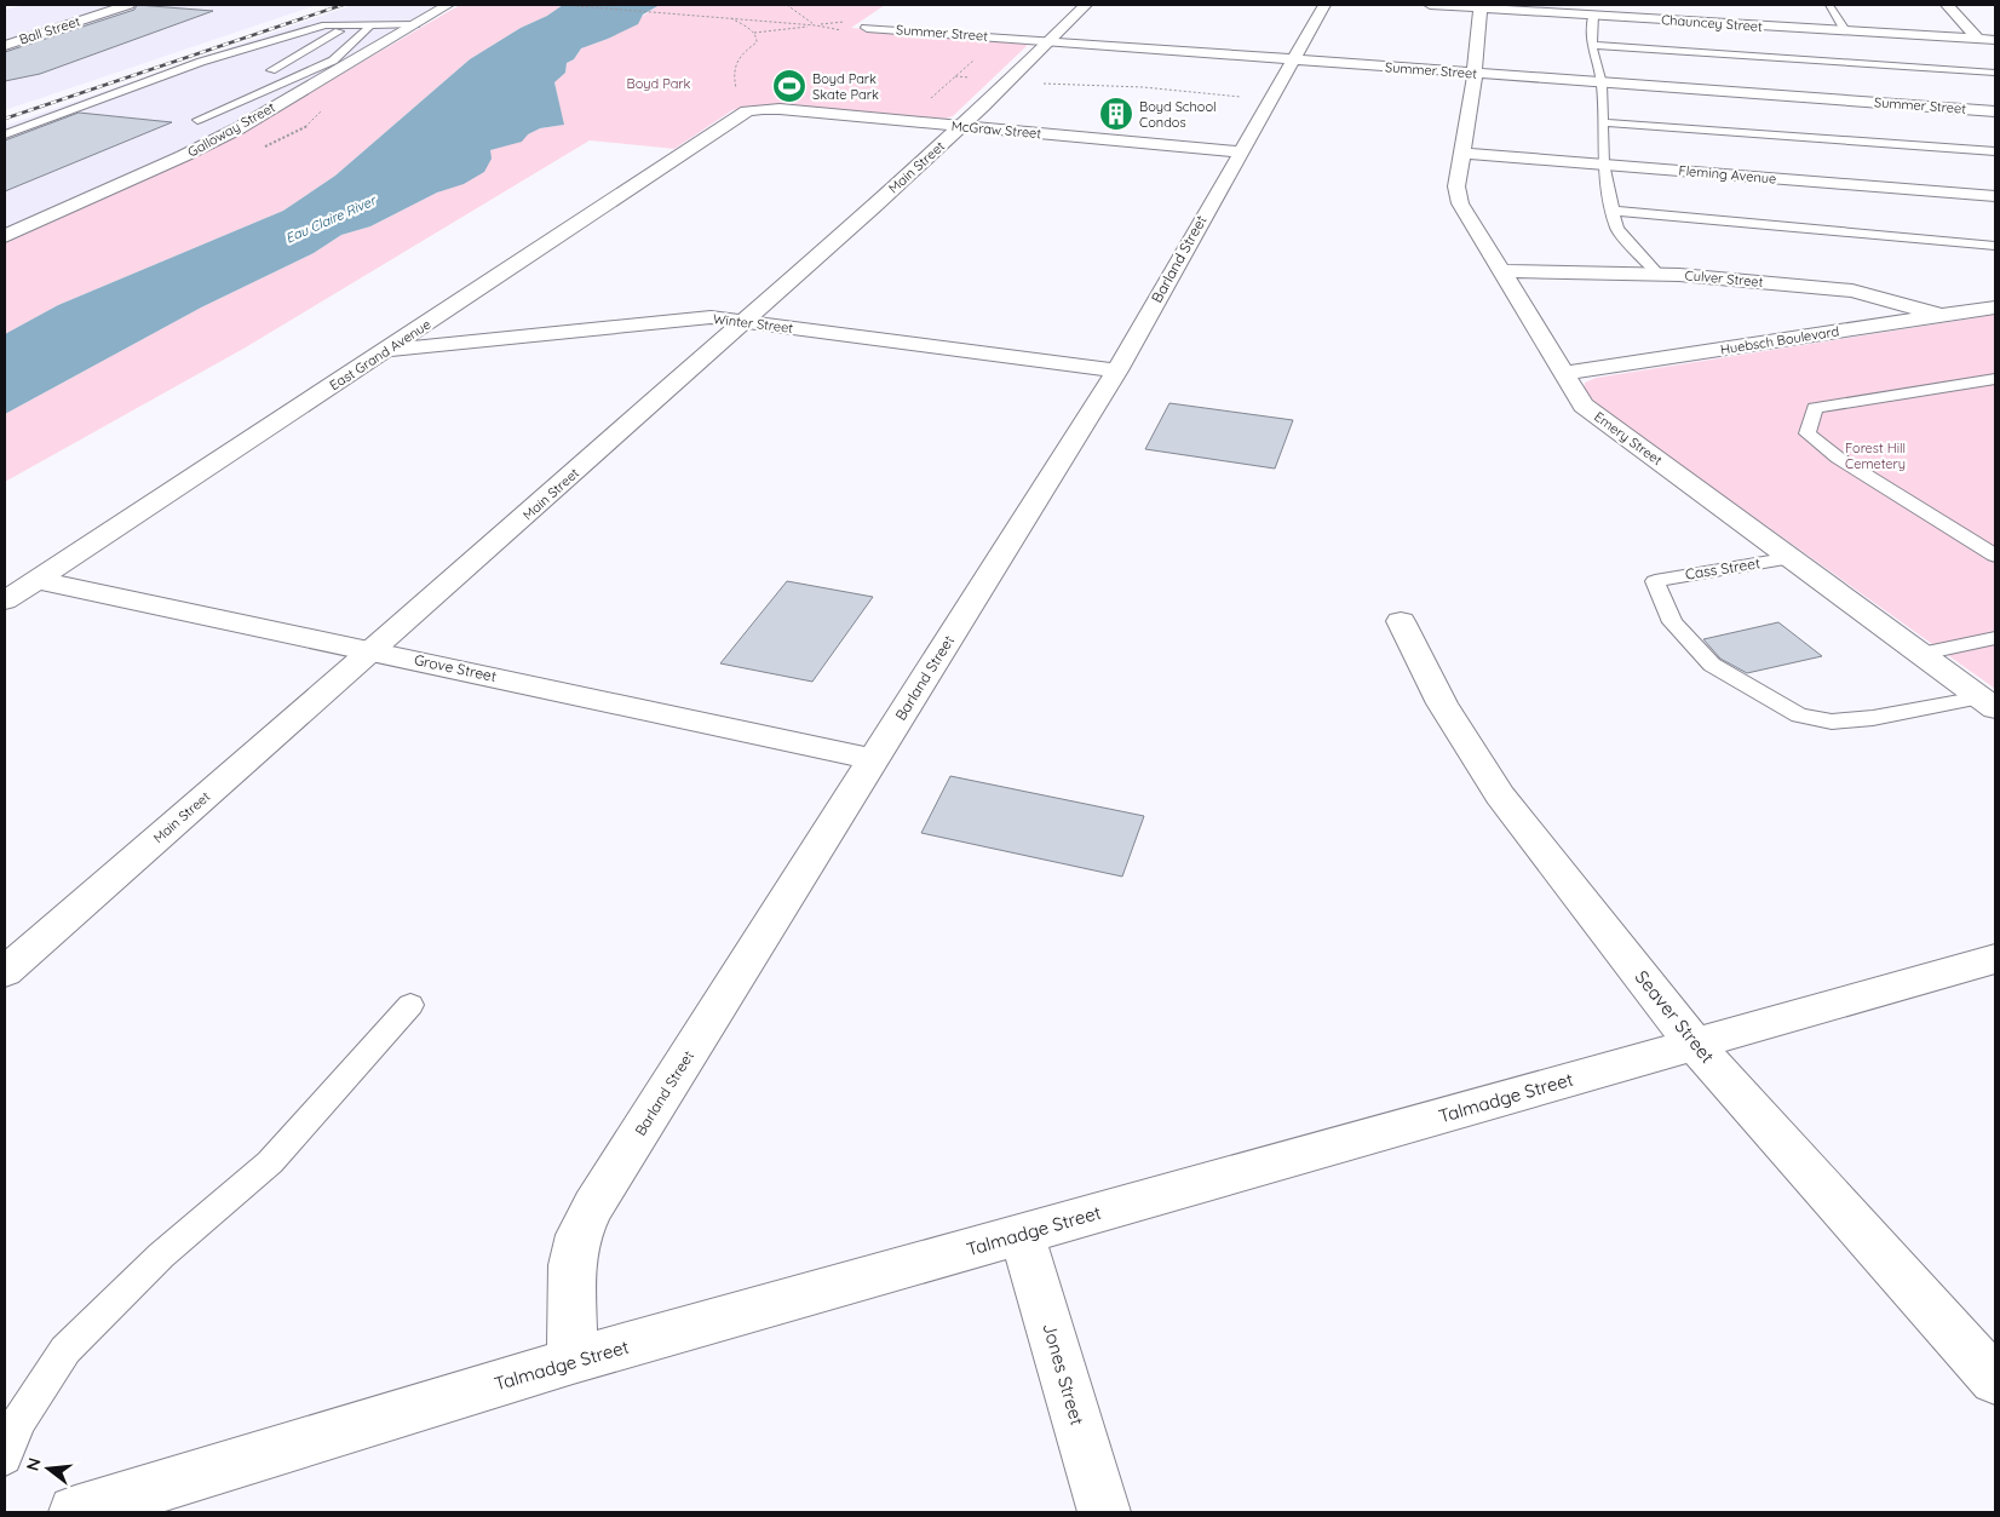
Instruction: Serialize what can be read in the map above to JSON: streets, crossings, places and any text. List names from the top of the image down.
{
  "streets": {
    "street": [
      "Chauncey Street",
      "Ball Street",
      "Summer Street",
      "Galloway Street",
      "McGraw Street",
      "Main Street",
      "Fleming Avenue",
      "Barland Street",
      "Culver Street",
      "Winter Street",
      "Huebsch Boulevard",
      "East Grand Avenue",
      "Emery Street",
      "Grove Street",
      "Seaver Street",
      "Talmadge Street",
      "Jones Street"
    ],
    "lane": ["Cass Street"]
  },
  "crossings": [
    ["Chauncey Street", "Emery Street"],
    ["Summer Street", "Main Street"],
    ["Summer Street", "Barland Street"],
    ["Summer Street", "Emery Street"],
    ["McGraw Street", "Main Street"],
    ["McGraw Street", "Barland Street"],
    ["McGraw Street", "East Grand Avenue"],
    ["Main Street", "Winter Street"],
    ["Main Street", "Grove Street"],
    ["Fleming Avenue", "Emery Street"],
    ["Barland Street", "Winter Street"],
    ["Barland Street", "Grove Street"],
    ["Barland Street", "Talmadge Street"],
    ["Culver Street", "Huebsch Boulevard"],
    ["Culver Street", "Emery Street"],
    ["Winter Street", "East Grand Avenue"],
    ["Huebsch Boulevard", "Emery Street"],
    ["East Grand Avenue", "Grove Street"],
    ["Emery Street", "Cass Street"],
    ["Seaver Street", "Talmadge Street"],
    ["Talmadge Street", "Jones Street"]
  ],
  "water": ["Eau Claire River"],
  "parks": ["Boyd Park", "Forest Hill Cemetery"],
  "places": {
    "sports": ["Boyd Park Skate Park"],
    "building": ["Boyd School Condos"]
  },
  "north": "left"
}
